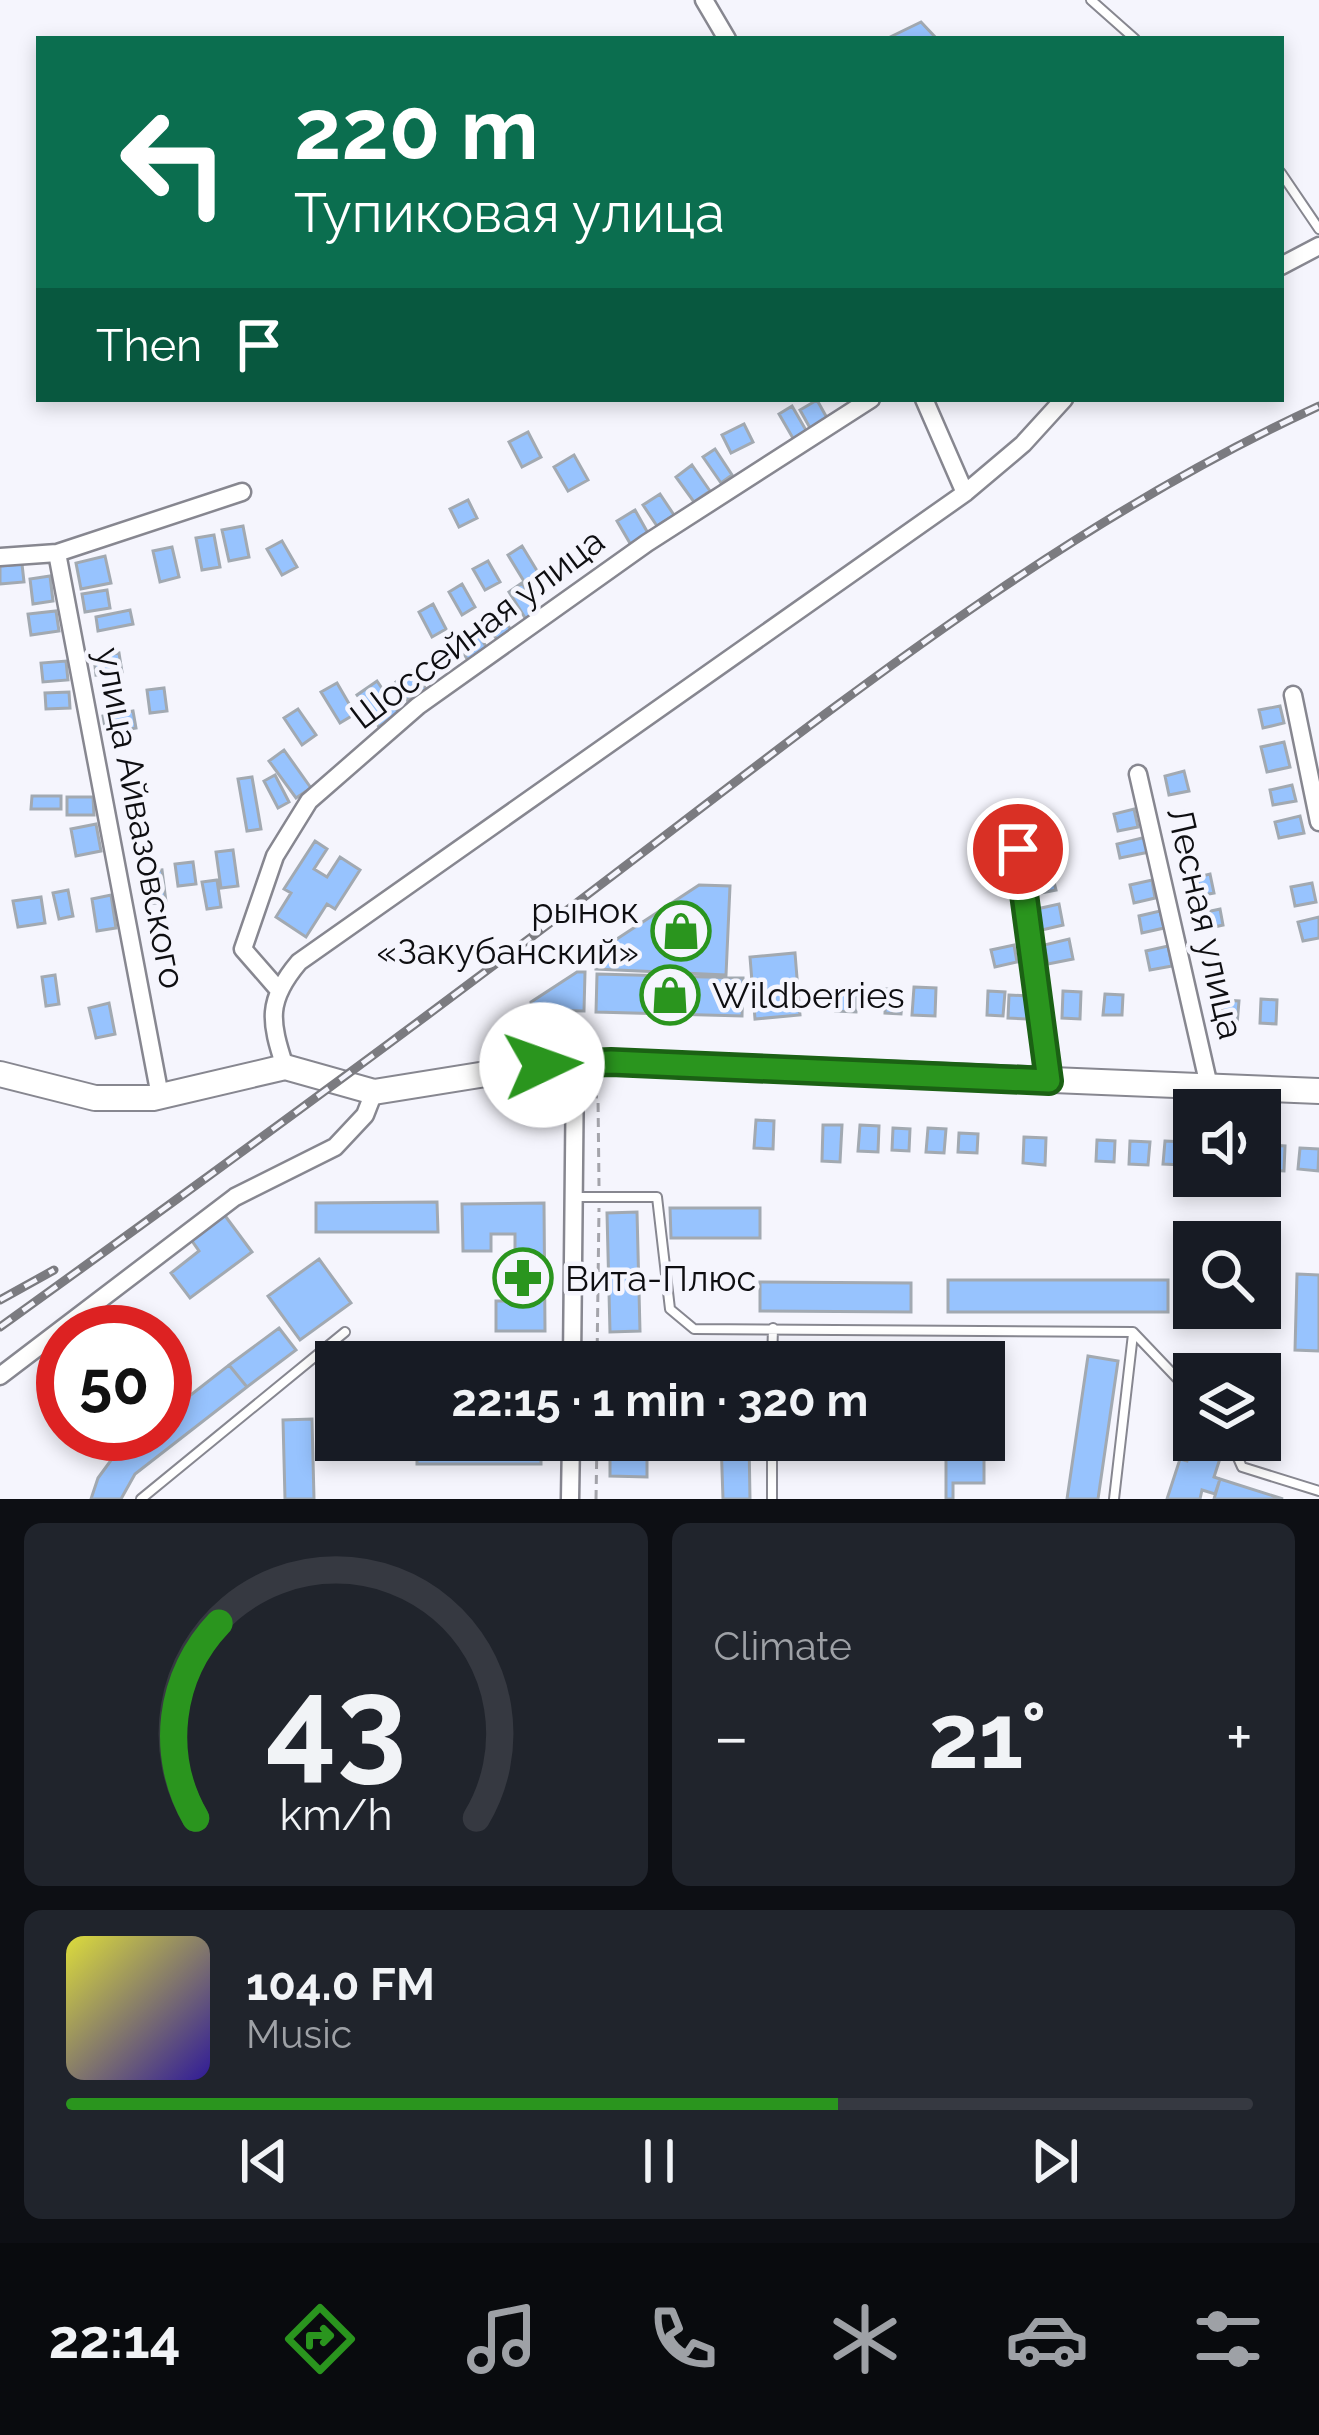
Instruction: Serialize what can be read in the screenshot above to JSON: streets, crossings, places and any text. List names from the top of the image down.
{
  "streets": {
    "street": ["Шоссейная улица", "улица Айвазовского", "Лесная улица"]
  },
  "places": {
    "shop": ["рынок «Закубанский»", "Wildberries"],
    "pharmacy": ["Вита-Плюс"]
  },
  "page": {
    "turn": ["220 m", "Тупиковая улица"],
    "then": "Then",
    "limit": "50",
    "trip": "22:15 · 1 min · 320 m",
    "tile": "Climate",
    "heat": ["−", "21°", "+"],
    "song": ["104.0 FM", "Music"],
    "tabs": "22:14",
    "gauge": ["43", "km/h"]
  }
}
